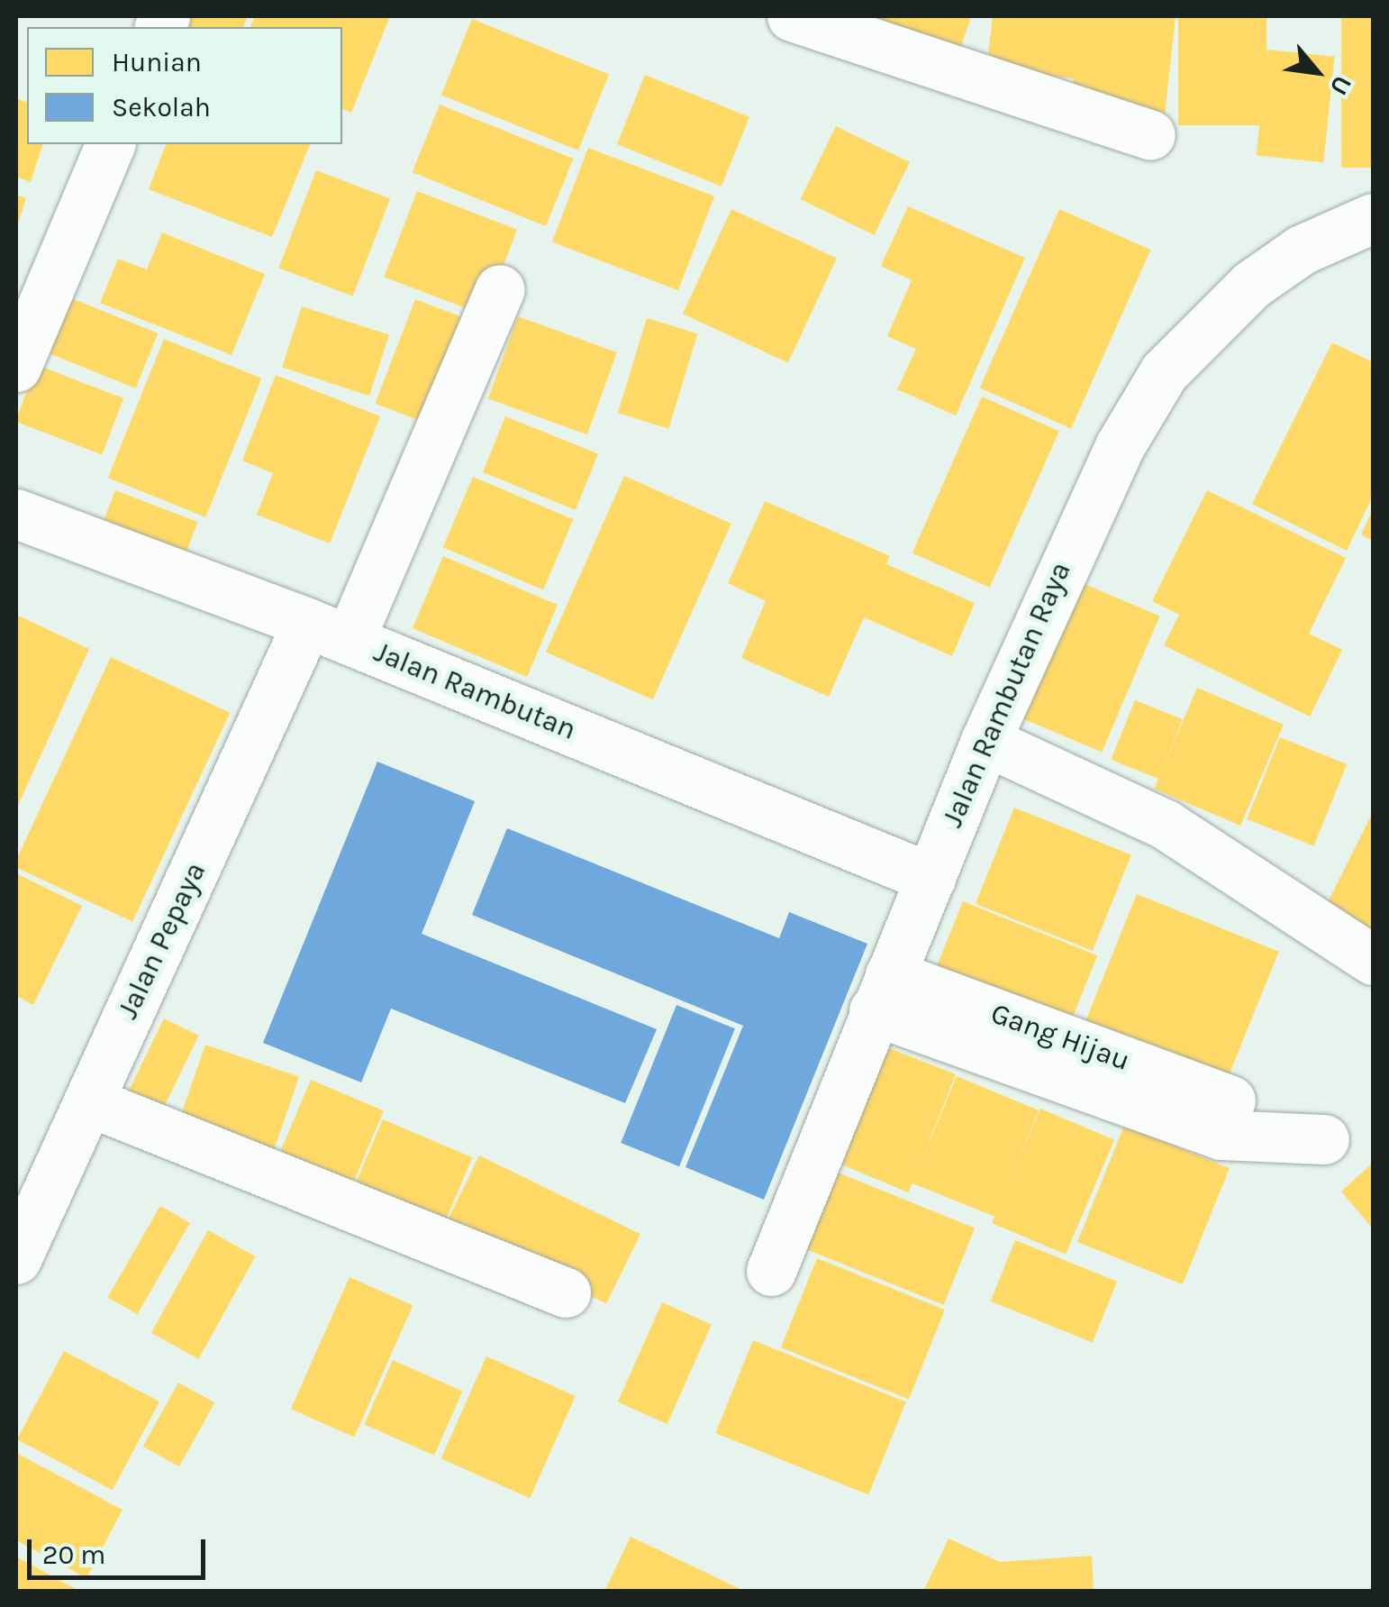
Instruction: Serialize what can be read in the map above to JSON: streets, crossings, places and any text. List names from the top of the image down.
{
  "streets": {
    "street": [
      "Jalan Rambutan",
      "Jalan Rambutan Raya",
      "Jalan Pepaya",
      "Gang Hijau"
    ]
  },
  "crossings": [
    ["Jalan Rambutan", "Jalan Rambutan Raya"],
    ["Jalan Rambutan", "Jalan Pepaya"],
    ["Jalan Rambutan Raya", "Gang Hijau"]
  ],
  "legend": ["Hunian", "Sekolah"],
  "scale_bar": "20 m",
  "north": "bottom right"
}
